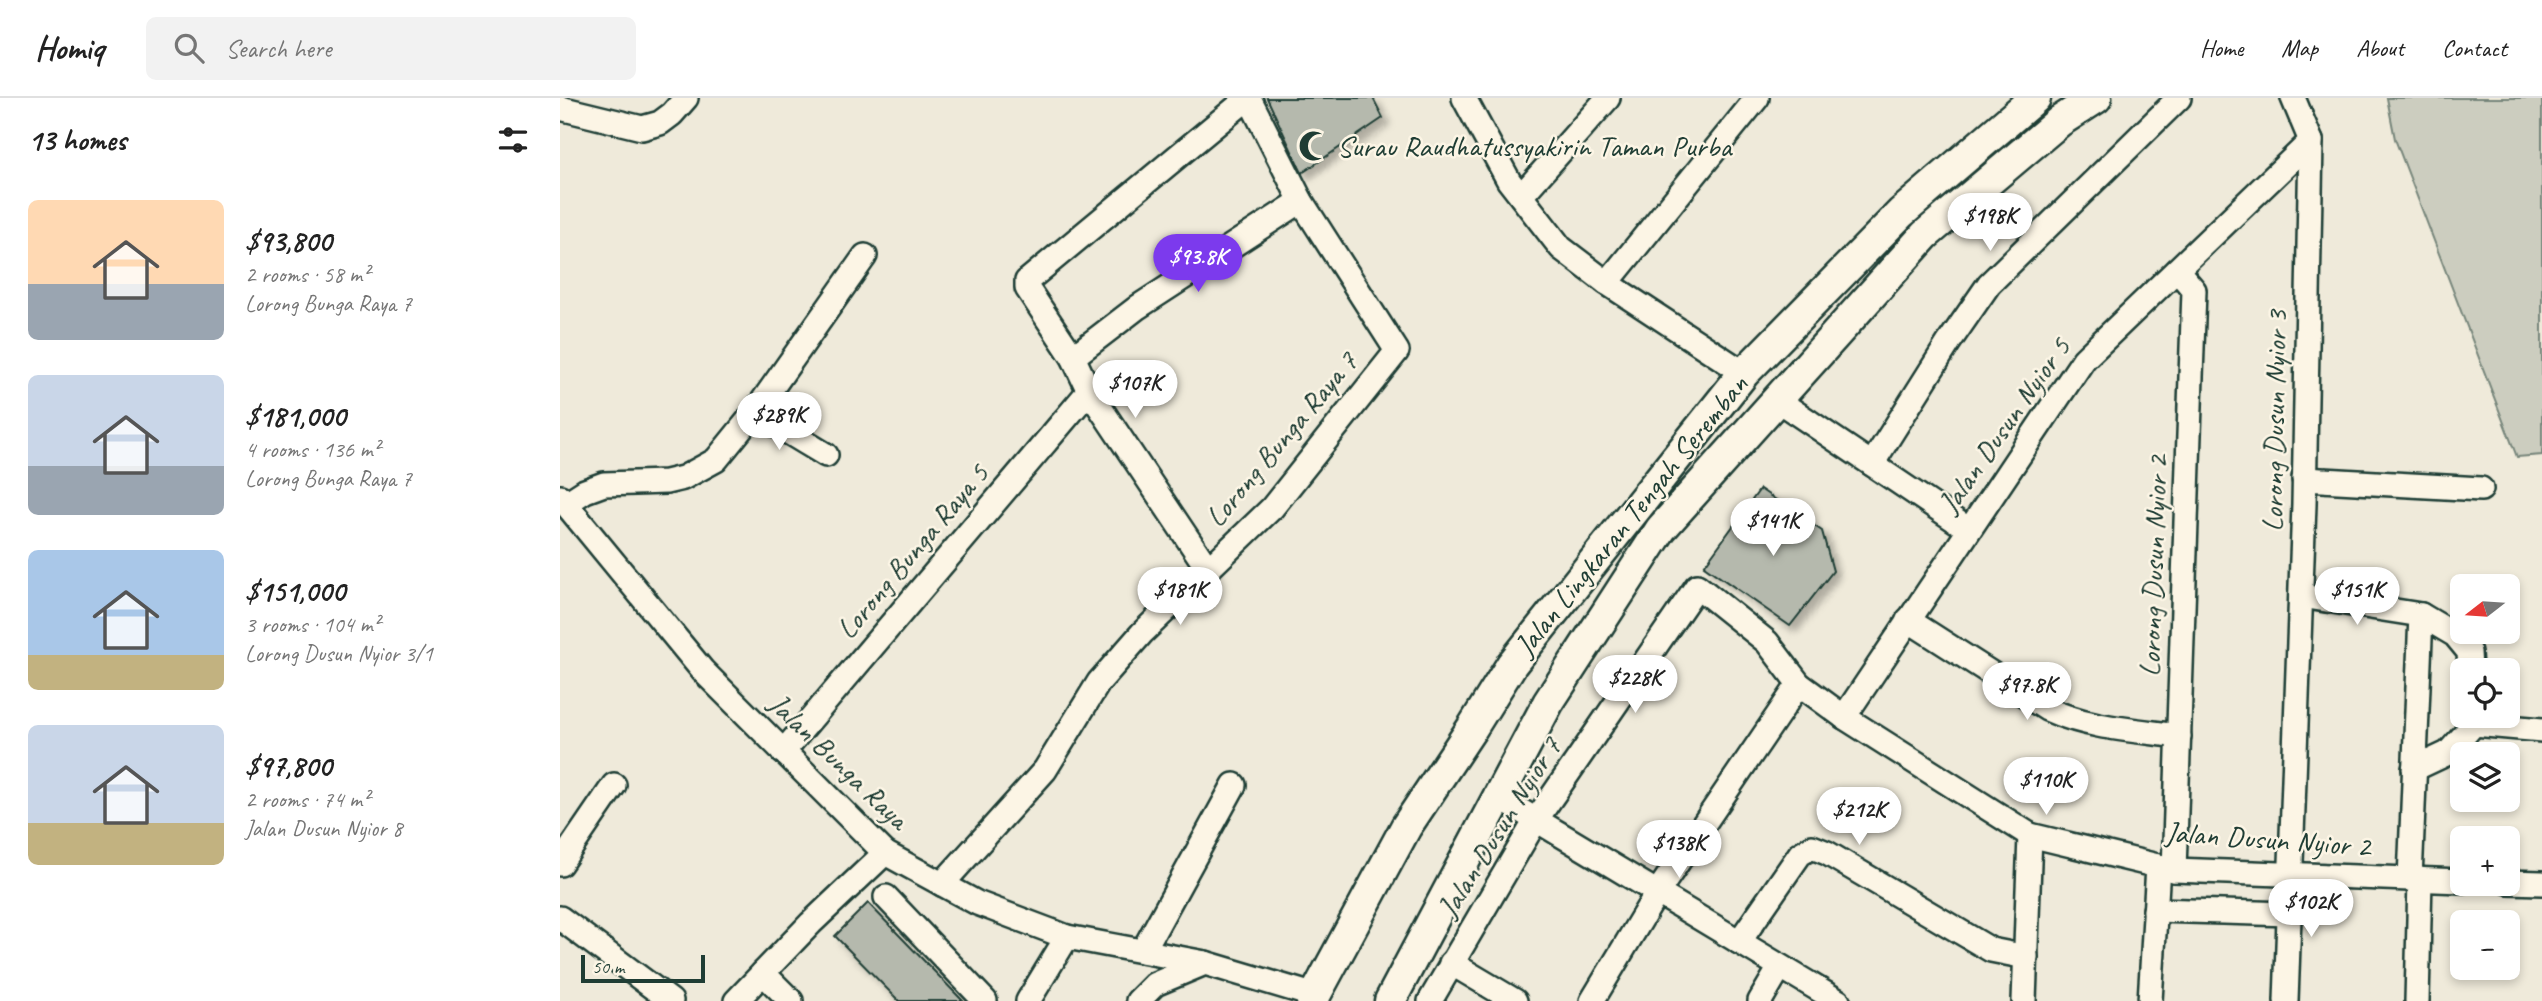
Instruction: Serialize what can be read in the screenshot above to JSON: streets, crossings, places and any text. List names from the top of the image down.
{
  "streets": {
    "main road": ["Jalan Lingkaran Tengah Seremban"],
    "street": [
      "Lorong Dusun Nyior 3",
      "Jalan Dusun Nyior 5",
      "Lorong Bunga Raya 7",
      "Lorong Bunga Raya 5",
      "Lorong Dusun Nyior 2",
      "Jalan Bunga Raya",
      "Jalan Dusun Nyior 7",
      "Jalan Dusun Nyior 2"
    ]
  },
  "crossings": [
    ["Lorong Dusun Nyior 3", "Jalan Dusun Nyior 5"],
    ["Lorong Dusun Nyior 3", "Jalan Dusun Nyior 2"],
    ["Jalan Dusun Nyior 5", "Lorong Dusun Nyior 2"],
    ["Jalan Dusun Nyior 5", "Jalan Dusun Nyior 2"],
    ["Lorong Bunga Raya 7", "Jalan Bunga Raya"],
    ["Jalan Lingkaran Tengah Seremban", "Jalan Bunga Raya"],
    ["Lorong Bunga Raya 5", "Jalan Bunga Raya"],
    ["Lorong Dusun Nyior 2", "Jalan Dusun Nyior 2"],
    ["Jalan Dusun Nyior 7", "Jalan Dusun Nyior 2"]
  ],
  "places": {
    "mosque": ["Surau Raudhatussyakirin Taman Purba"]
  },
  "scale_bar": "50 m",
  "north": "left",
  "page": {
    "header": "Homiq",
    "search": "Search here",
    "nav": [
      "Home",
      "Map",
      "About",
      "Contact"
    ],
    "heading": "13 homes",
    "list": [
      {
        "name": "$93,800",
        "note": "2 rooms · 58 m² · Lorong Bunga Raya 7"
      },
      {
        "name": "$181,000",
        "note": "4 rooms · 136 m² · Lorong Bunga Raya 7"
      },
      {
        "name": "$151,000",
        "note": "3 rooms · 104 m² · Lorong Dusun Nyior 3/1"
      },
      {
        "name": "$97,800",
        "note": "2 rooms · 74 m² · Jalan Dusun Nyior 8"
      }
    ],
    "price": [
      "$198K",
      "$93.8K",
      "$107K",
      "$289K",
      "$141K",
      "$181K",
      "$151K",
      "$228K",
      "$97.8K",
      "$110K",
      "$212K",
      "$138K",
      "$102K"
    ],
    "map_buttons": ["+", "−"],
    "scale": "50 m"
  }
}
